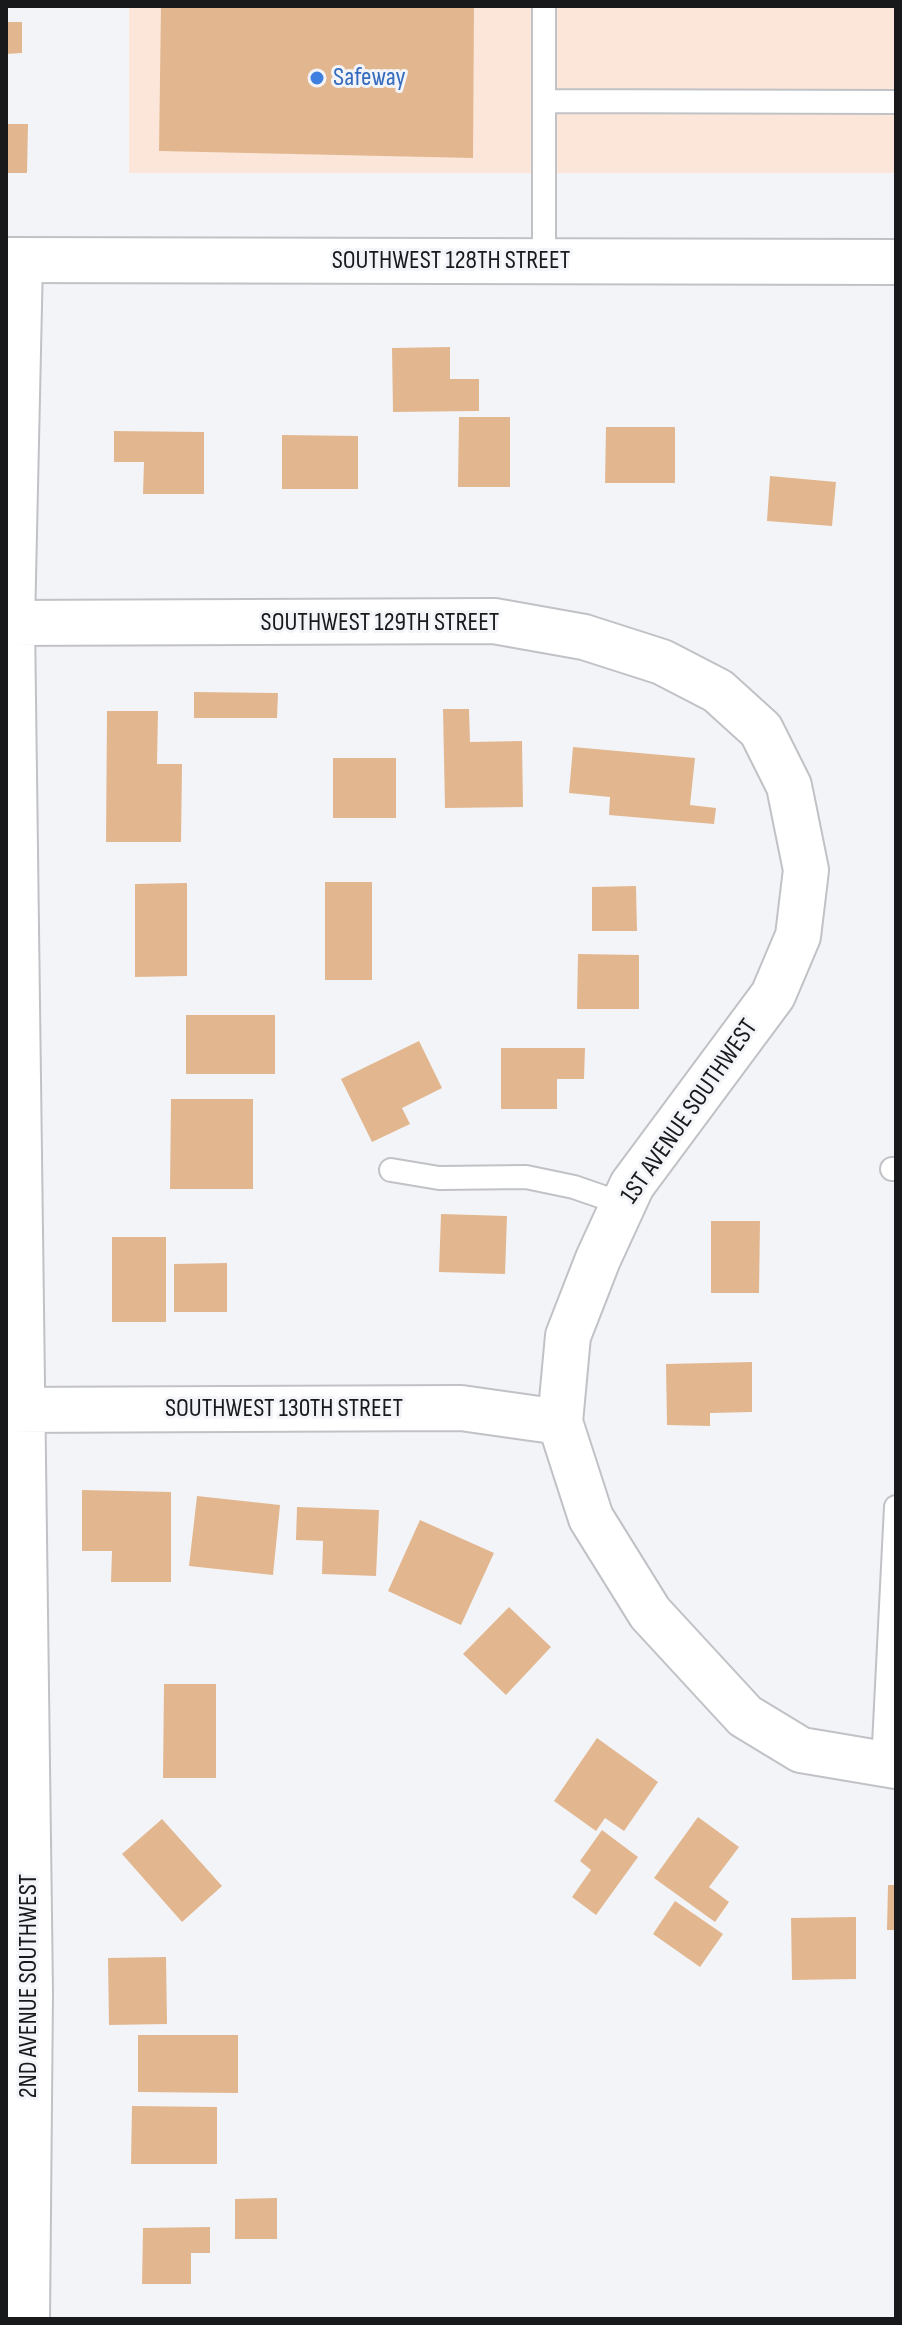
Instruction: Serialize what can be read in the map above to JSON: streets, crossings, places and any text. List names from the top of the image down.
{
  "streets": {
    "street": [
      "SOUTHWEST 128TH STREET",
      "SOUTHWEST 129TH STREET",
      "1ST AVENUE SOUTHWEST",
      "SOUTHWEST 130TH STREET",
      "2ND AVENUE SOUTHWEST"
    ]
  },
  "crossings": [
    ["SOUTHWEST 128TH STREET", "2ND AVENUE SOUTHWEST"],
    ["SOUTHWEST 129TH STREET", "1ST AVENUE SOUTHWEST"],
    ["SOUTHWEST 129TH STREET", "2ND AVENUE SOUTHWEST"],
    ["1ST AVENUE SOUTHWEST", "SOUTHWEST 130TH STREET"],
    ["SOUTHWEST 130TH STREET", "2ND AVENUE SOUTHWEST"]
  ],
  "places": ["Safeway"]
}
